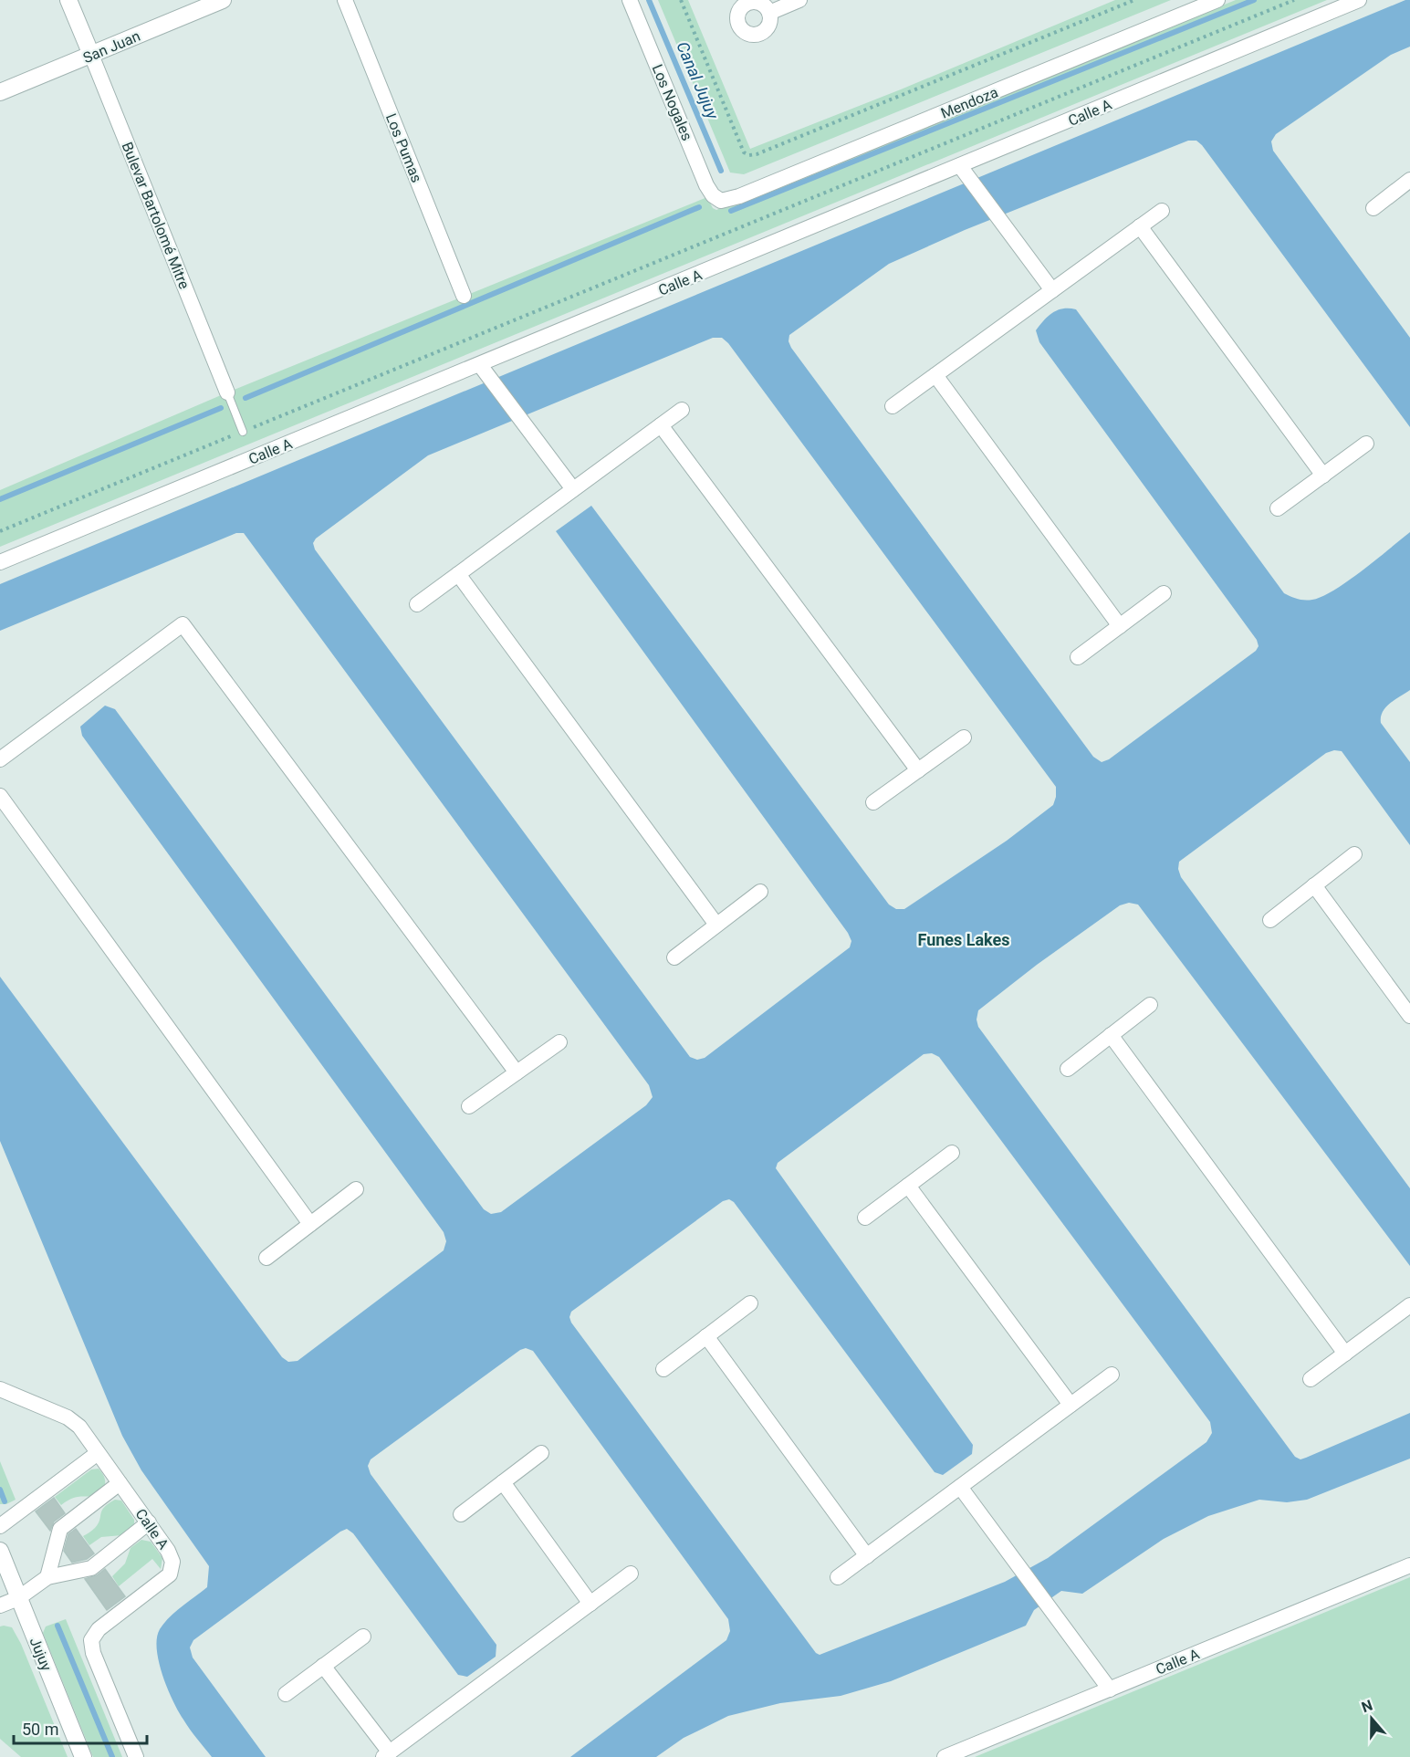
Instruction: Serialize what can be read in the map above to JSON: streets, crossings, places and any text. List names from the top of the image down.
{
  "streets": {
    "street": [
      "San Juan",
      "Los Nogales",
      "Mendoza",
      "Calle A",
      "Los Pumas",
      "Bulevar Bartolomé Mitre",
      "Jujuy"
    ]
  },
  "crossings": [
    ["San Juan", "Bulevar Bartolomé Mitre"],
    ["Los Nogales", "Mendoza"]
  ],
  "districts": ["Funes Lakes"],
  "water": ["Canal Jujuy"],
  "scale_bar": "50 m",
  "north": "top"
}
